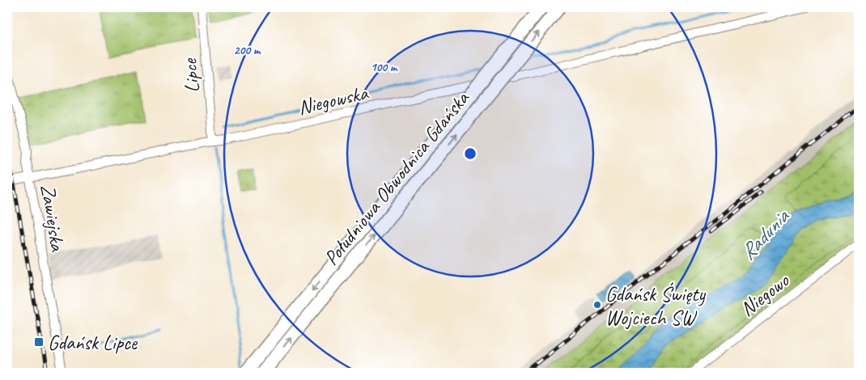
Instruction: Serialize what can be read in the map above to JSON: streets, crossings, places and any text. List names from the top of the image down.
{
  "streets": {
    "highway": ["Południowa Obwodnica Gdańska"],
    "street": [
      "Lipce",
      "Niegowska",
      "Zawiejska",
      "Niegowo"
    ]
  },
  "crossings": [
    ["Lipce", "Niegowska"],
    ["Niegowska", "Zawiejska"]
  ],
  "water": ["Radunia"],
  "places": {
    "other": ["Gdańsk Święty Wojciech SW"],
    "transit": ["Gdańsk Lipce"]
  },
  "rings": ["200 m", "100 m"]
}
